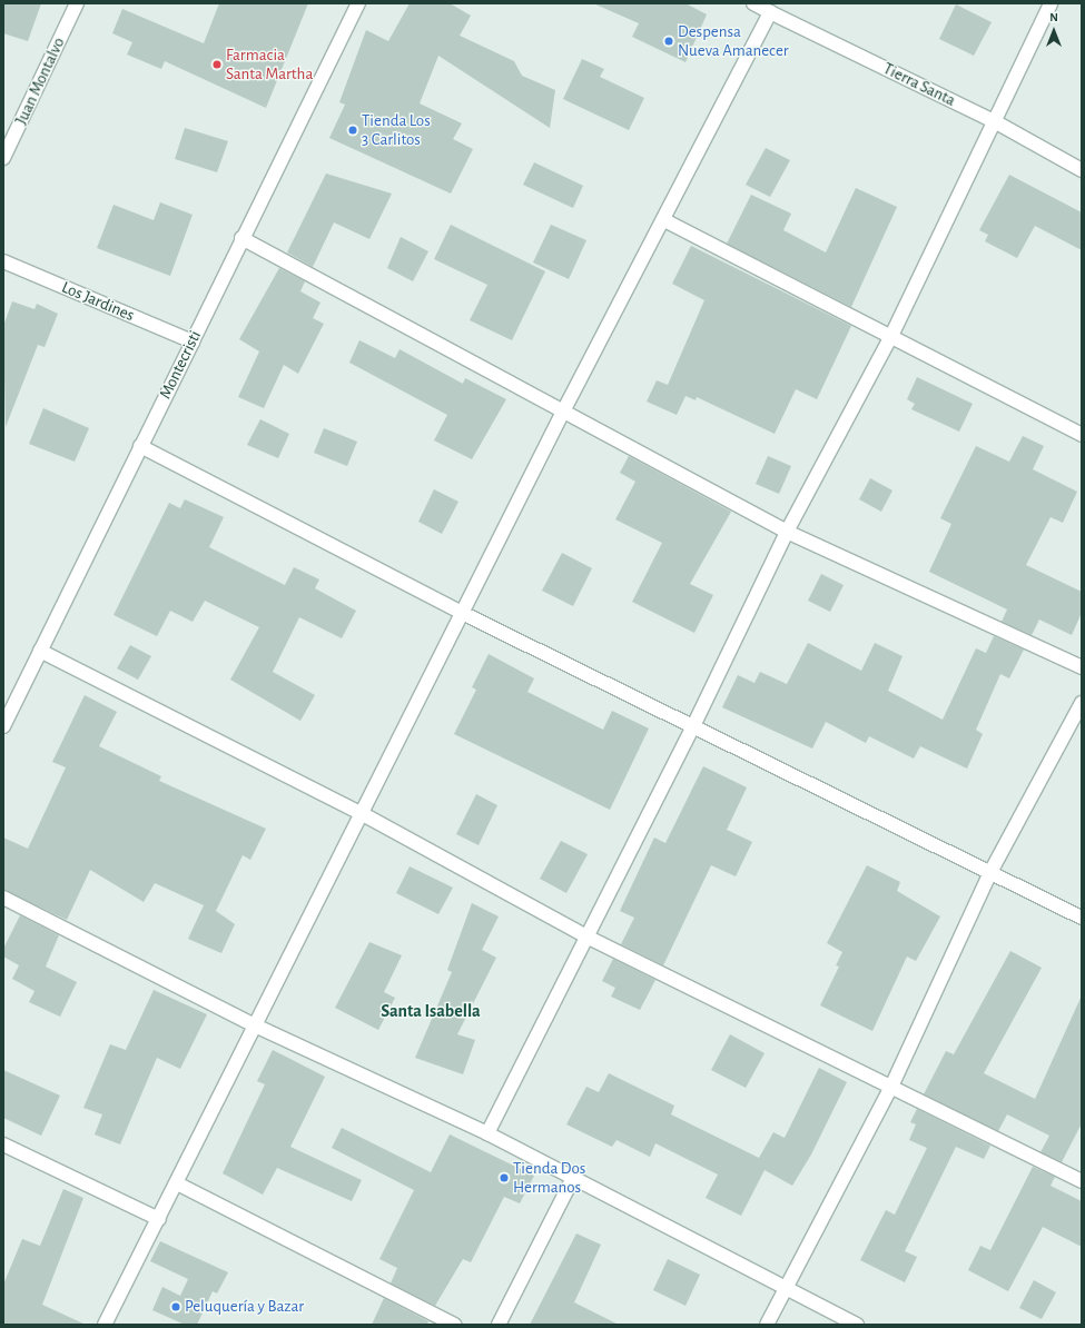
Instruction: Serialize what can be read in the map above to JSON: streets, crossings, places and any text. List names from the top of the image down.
{
  "streets": {
    "street": [
      "Juan Montalvo",
      "Tierra Santa",
      "Los Jardines",
      "Montecristi"
    ]
  },
  "crossings": [
    ["Los Jardines", "Montecristi"]
  ],
  "districts": ["Santa Isabella"],
  "places": [
    "Despensa Nueva Amanecer",
    "Farmacia Santa Martha",
    "Tienda Los 3 Carlitos",
    "Tienda Dos Hermanos",
    "Peluquería y Bazar"
  ],
  "north": "top"
}
